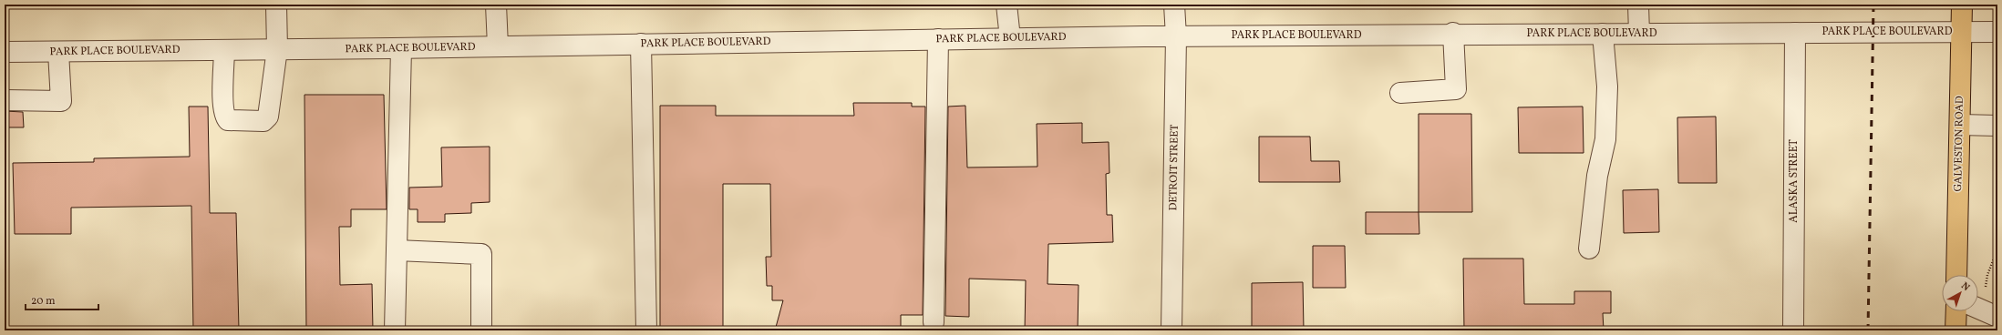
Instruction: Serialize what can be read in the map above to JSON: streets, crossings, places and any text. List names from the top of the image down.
{
  "streets": {
    "main road": ["GALVESTON ROAD"],
    "street": ["PARK PLACE BOULEVARD", "DETROIT STREET", "ALASKA STREET"]
  },
  "crossings": [
    ["PARK PLACE BOULEVARD", "GALVESTON ROAD"],
    ["PARK PLACE BOULEVARD", "DETROIT STREET"],
    ["PARK PLACE BOULEVARD", "ALASKA STREET"]
  ],
  "scale_bar": "20 m",
  "north": "top right"
}
